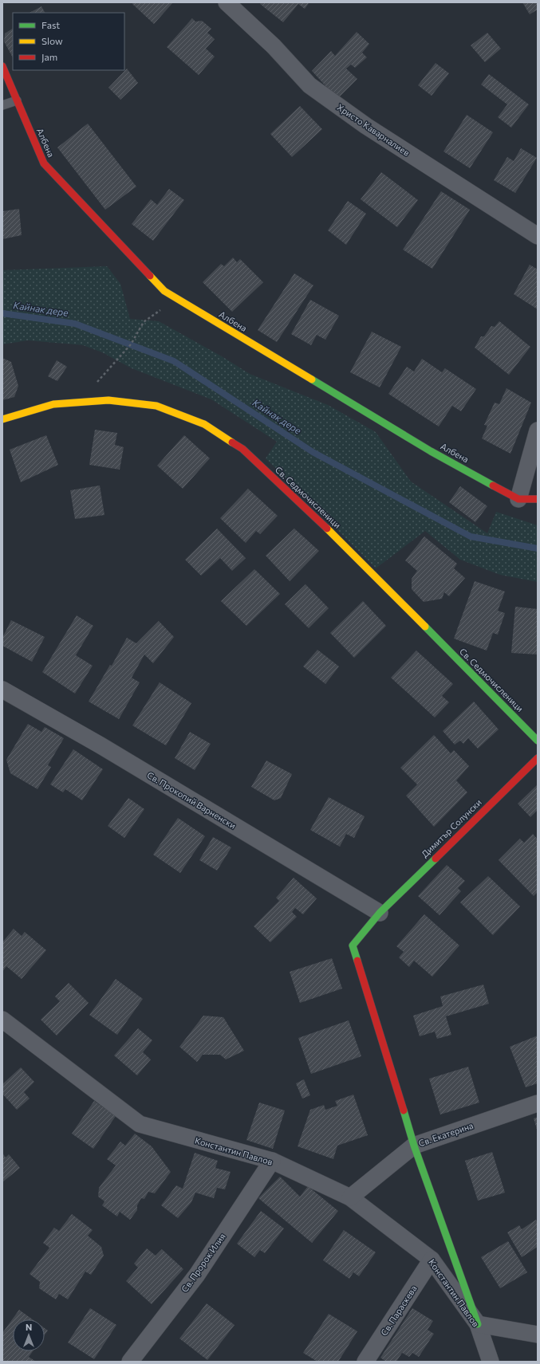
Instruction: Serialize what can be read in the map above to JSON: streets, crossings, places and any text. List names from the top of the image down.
{
  "streets": {
    "street": [
      "Христо Каварналиев",
      "Албена",
      "Св. Седмочисленици",
      "Св. Прокопий Варненски",
      "Димитър Солунски",
      "Св. Екатерина",
      "Константин Павлов",
      "Св. Пророк Илия",
      "Св. Параскева"
    ]
  },
  "crossings": [
    ["Св. Прокопий Варненски", "Димитър Солунски"],
    ["Димитър Солунски", "Св. Екатерина"],
    ["Св. Екатерина", "Константин Павлов"],
    ["Константин Павлов", "Св. Пророк Илия"],
    ["Константин Павлов", "Св. Параскева"]
  ],
  "water": ["Кайнак дере"],
  "legend": ["Fast", "Slow", "Jam"],
  "north": "top"
}
